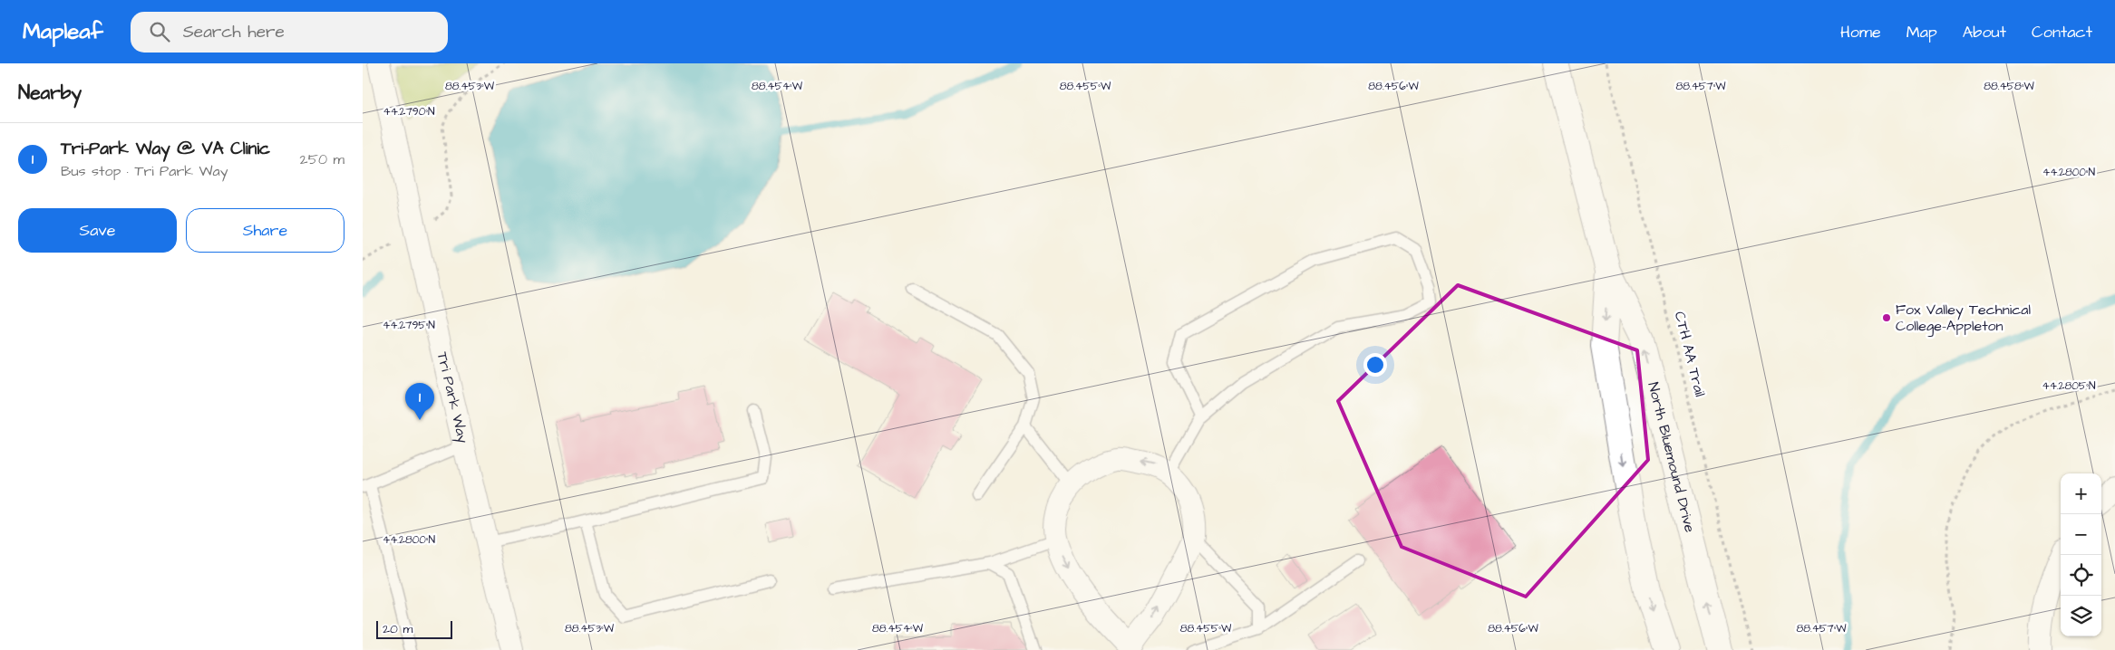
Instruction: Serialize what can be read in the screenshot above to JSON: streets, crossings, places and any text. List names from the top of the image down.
{
  "streets": {
    "main road": ["North Bluemound Drive"],
    "street": ["Tri Park Way"],
    "path": ["CTH AA Trail"]
  },
  "places": ["Fox Valley Technical College-Appleton"],
  "scale_bar": "20 m",
  "page": {
    "header": "Mapleaf",
    "search": "Search here",
    "nav": [
      "Home",
      "Map",
      "About",
      "Contact"
    ],
    "heading": "Nearby",
    "list": [
      {
        "mark": "1",
        "name": "Tri-Park Way @ VA Clinic",
        "note": "Bus stop · Tri Park Way",
        "value": "250 m"
      }
    ],
    "buttons": ["Save", "Share"],
    "pins": "1",
    "map_buttons": ["+", "−"],
    "scale": "20 m"
  },
  "coordinates": [
    "88.453°W",
    "88.454°W",
    "88.455°W",
    "88.456°W",
    "88.457°W",
    "88.458°W",
    "44.2790°N",
    "44.2800°N",
    "44.2795°N",
    "44.2805°N"
  ]
}
